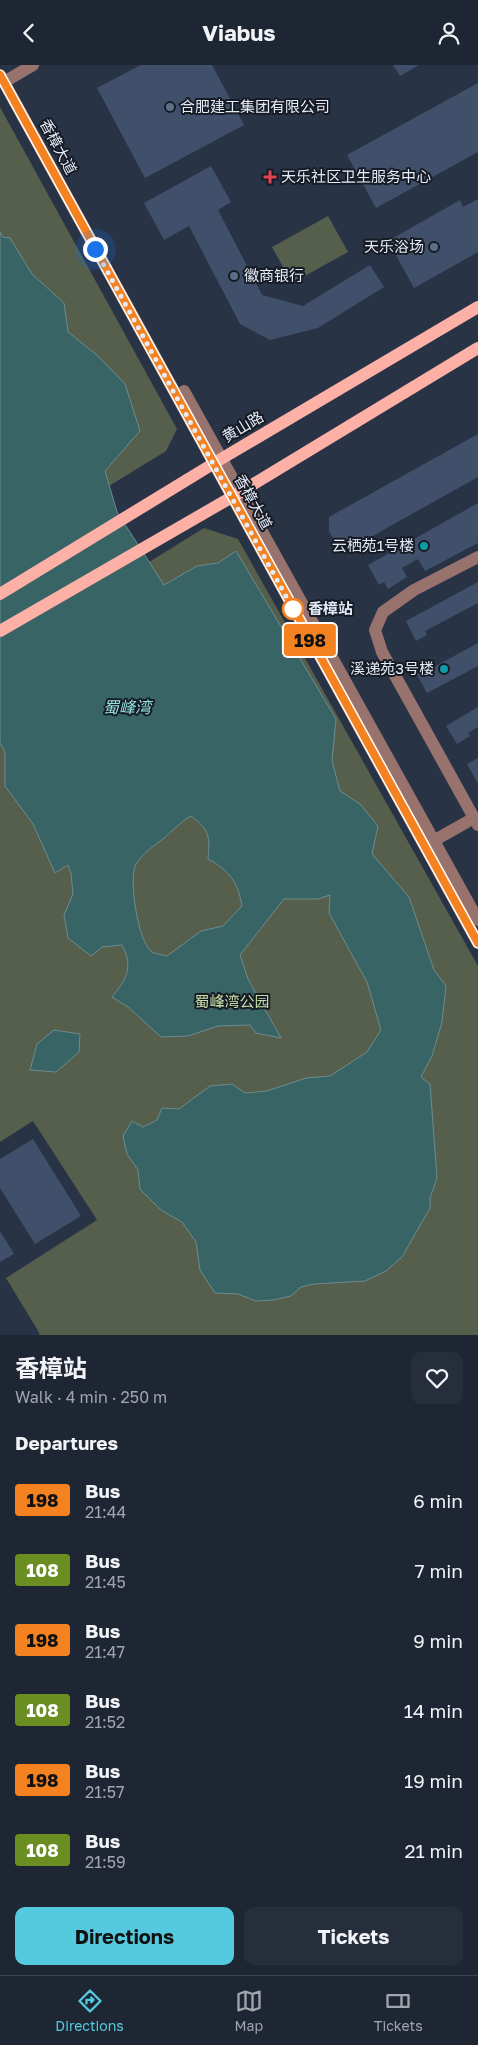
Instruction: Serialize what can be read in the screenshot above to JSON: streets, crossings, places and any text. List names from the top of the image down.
{
  "streets": {
    "main road": ["黄山路"],
    "street": ["香樟大道"]
  },
  "crossings": [
    ["香樟大道", "黄山路"]
  ],
  "water": ["蜀峰湾"],
  "parks": ["蜀峰湾公园"],
  "places": {
    "other": [
      "合肥建工集团有限公司",
      "天乐浴场",
      "徽商银行",
      "云栖苑1号楼",
      "香樟站",
      "溪递苑3号楼"
    ],
    "health": ["天乐社区卫生服务中心"]
  },
  "lines": ["bus line 198"],
  "page": {
    "header": "Viabus",
    "on_map": "198",
    "heading": [
      ["香樟站", "Walk · 4 min · 250 m"],
      "Departures"
    ],
    "list": [
      {
        "mark": "198",
        "name": "Bus",
        "note": "21:44",
        "value": "6 min"
      },
      {
        "mark": "108",
        "name": "Bus",
        "note": "21:45",
        "value": "7 min"
      },
      {
        "mark": "198",
        "name": "Bus",
        "note": "21:47",
        "value": "9 min"
      },
      {
        "mark": "108",
        "name": "Bus",
        "note": "21:52",
        "value": "14 min"
      },
      {
        "mark": "198",
        "name": "Bus",
        "note": "21:57",
        "value": "19 min"
      },
      {
        "mark": "108",
        "name": "Bus",
        "note": "21:59",
        "value": "21 min"
      }
    ],
    "buttons": ["Directions", "Tickets"],
    "tabs": ["Directions", "Map", "Tickets"]
  }
}
